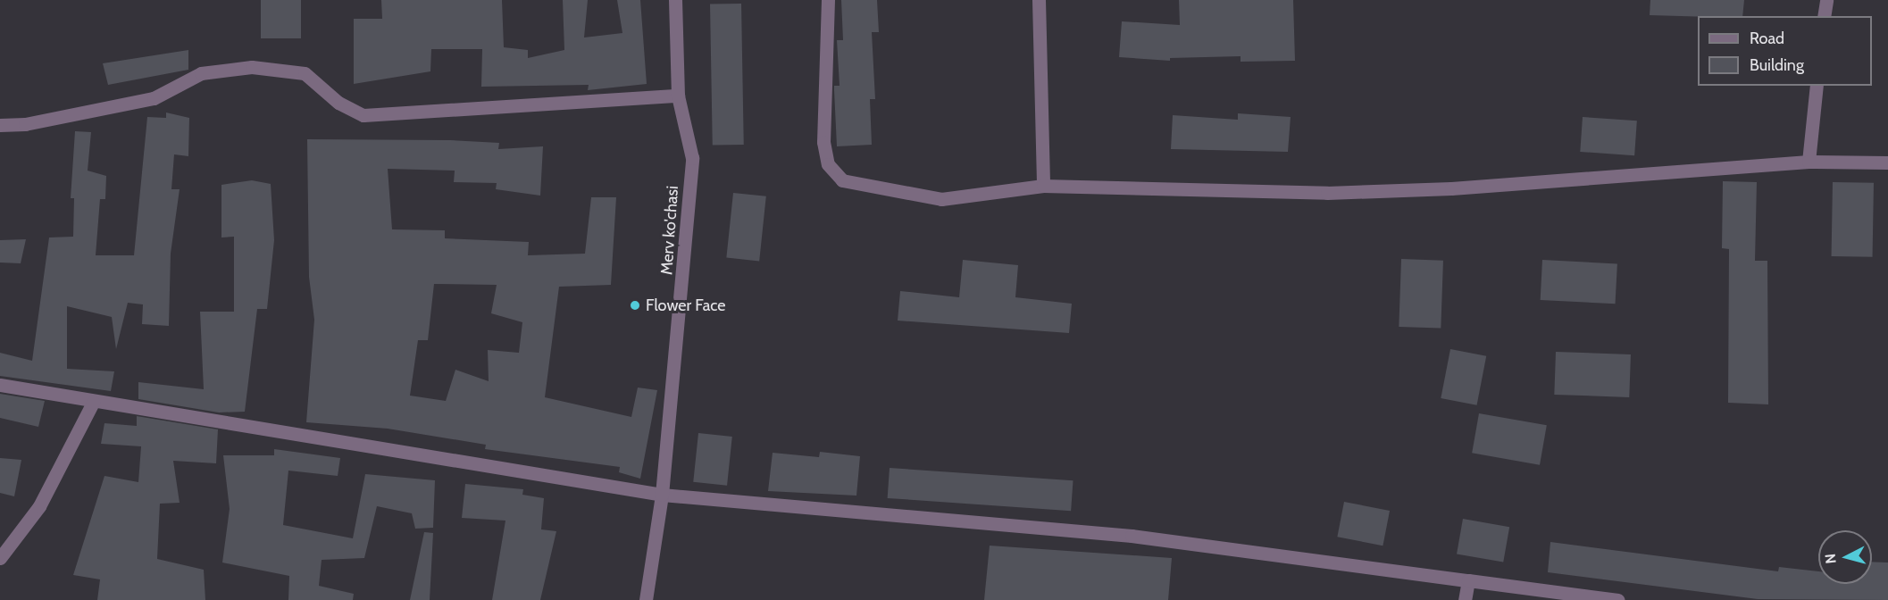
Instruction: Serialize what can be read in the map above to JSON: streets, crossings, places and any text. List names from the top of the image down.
{
  "streets": {
    "street": ["Merv ko'chasi"]
  },
  "places": ["Flower Face"],
  "legend": ["Road", "Building"],
  "north": "left"
}
